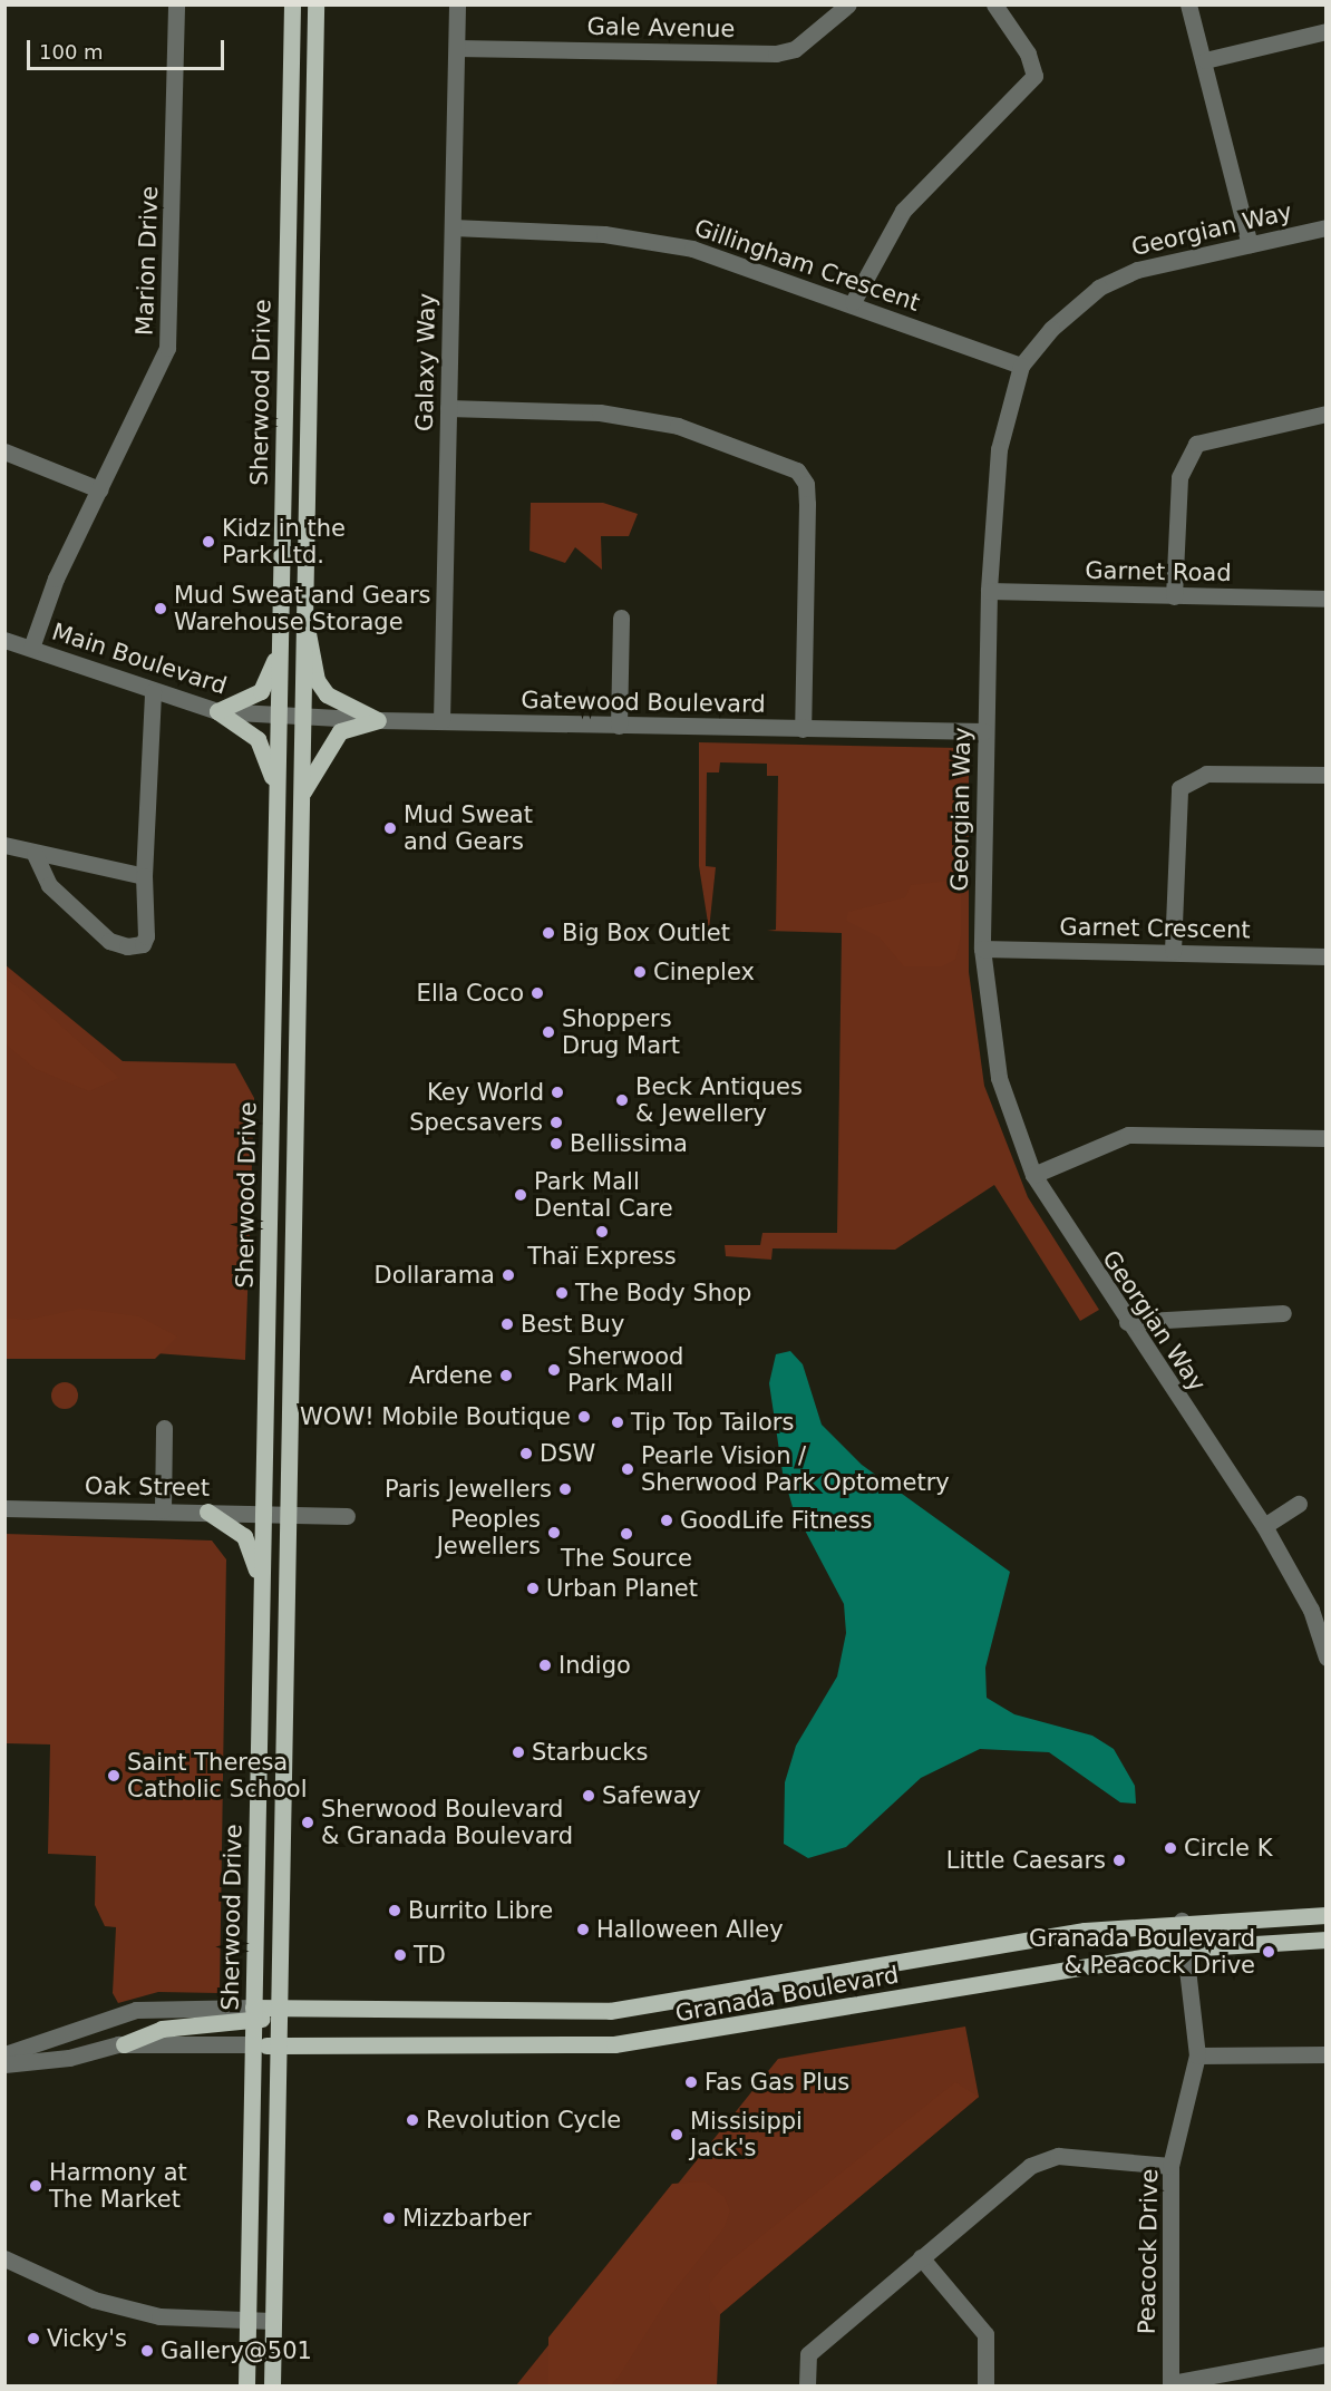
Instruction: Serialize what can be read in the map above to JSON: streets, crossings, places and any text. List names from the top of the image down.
{
  "streets": {
    "main road": ["Sherwood Drive", "Granada Boulevard"],
    "street": [
      "Gale Avenue",
      "Georgian Way",
      "Marion Drive",
      "Gillingham Crescent",
      "Galaxy Way",
      "Garnet Road",
      "Main Boulevard",
      "Gatewood Boulevard",
      "Garnet Crescent",
      "Oak Street",
      "Peacock Drive"
    ]
  },
  "crossings": [
    ["Gale Avenue", "Galaxy Way"],
    ["Georgian Way", "Gillingham Crescent"],
    ["Georgian Way", "Garnet Road"],
    ["Georgian Way", "Gatewood Boulevard"],
    ["Georgian Way", "Garnet Crescent"],
    ["Marion Drive", "Main Boulevard"],
    ["Gillingham Crescent", "Galaxy Way"],
    ["Galaxy Way", "Gatewood Boulevard"],
    ["Sherwood Drive", "Main Boulevard"],
    ["Sherwood Drive", "Gatewood Boulevard"],
    ["Sherwood Drive", "Oak Street"],
    ["Sherwood Drive", "Granada Boulevard"],
    ["Main Boulevard", "Gatewood Boulevard"],
    ["Granada Boulevard", "Peacock Drive"]
  ],
  "places": [
    "Kidz in the Park Ltd.",
    "Mud Sweat and Gears Warehouse Storage",
    "Mud Sweat and Gears",
    "Big Box Outlet",
    "Cineplex",
    "Ella Coco",
    "Shoppers Drug Mart",
    "Key World",
    "Beck Antiques & Jewellery",
    "Specsavers",
    "Bellissima",
    "Park Mall Dental Care",
    "Thaï Express",
    "Dollarama",
    "The Body Shop",
    "Best Buy",
    "Sherwood Park Mall",
    "Ardene",
    "WOW! Mobile Boutique",
    "Tip Top Tailors",
    "DSW",
    "Pearle Vision / Sherwood Park Optometry",
    "Paris Jewellers",
    "GoodLife Fitness",
    "Peoples Jewellers",
    "The Source",
    "Urban Planet",
    "Indigo",
    "Starbucks",
    "Saint Theresa Catholic School",
    "Safeway",
    "Sherwood Boulevard & Granada Boulevard",
    "Circle K",
    "Little Caesars",
    "Burrito Libre",
    "Halloween Alley",
    "Granada Boulevard & Peacock Drive",
    "TD",
    "Fas Gas Plus",
    "Revolution Cycle",
    "Missisippi Jack's",
    "Harmony at The Market",
    "Mizzbarber",
    "Vicky's",
    "Gallery@501"
  ],
  "scale_bar": "100 m"
}
